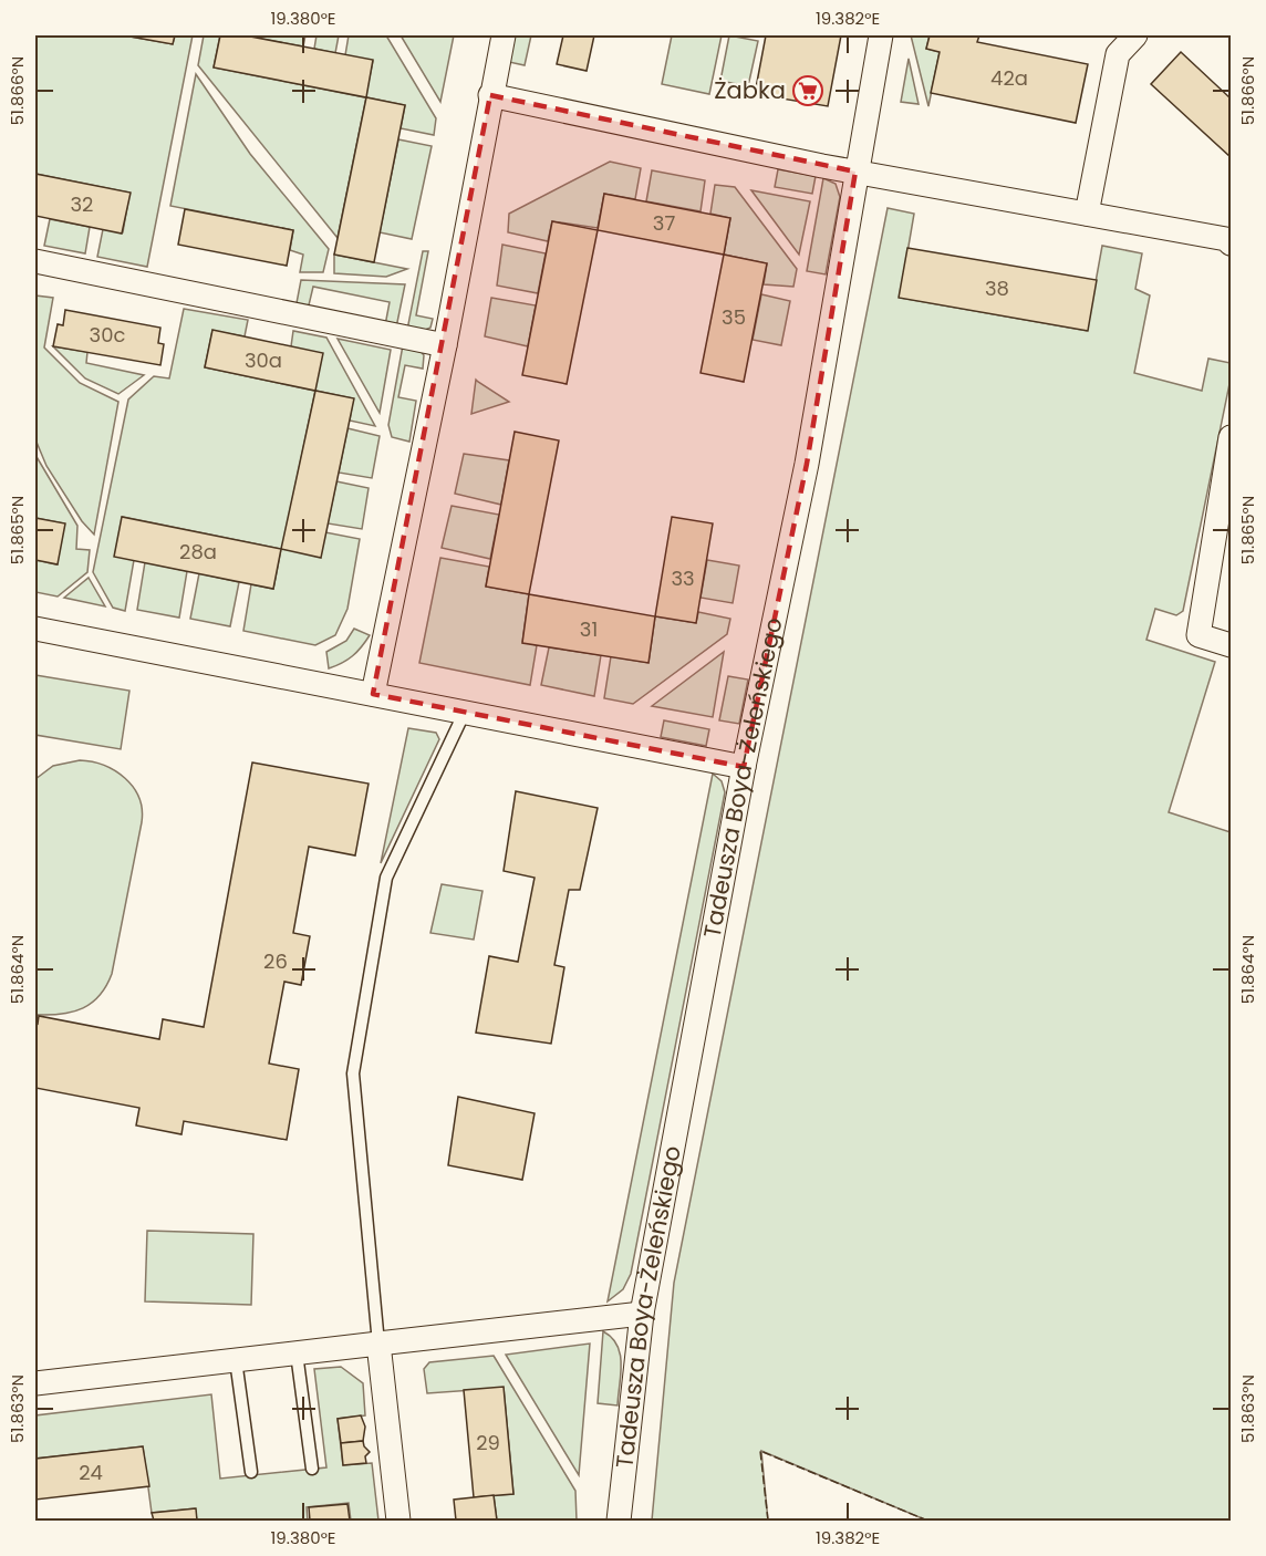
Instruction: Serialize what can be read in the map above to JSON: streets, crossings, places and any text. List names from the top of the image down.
{
  "streets": {
    "street": ["Tadeusza Boya-Żeleńskiego"]
  },
  "places": {
    "supermarket": ["Żabka"]
  },
  "house_numbers": [
    "42a",
    "32",
    "37",
    "38",
    "35",
    "30c",
    "30a",
    "28a",
    "33",
    "31",
    "26",
    "29",
    "24"
  ],
  "coordinates": [
    "19.380°E",
    "19.382°E",
    "51.866°N",
    "51.865°N",
    "51.864°N",
    "51.863°N"
  ]
}
